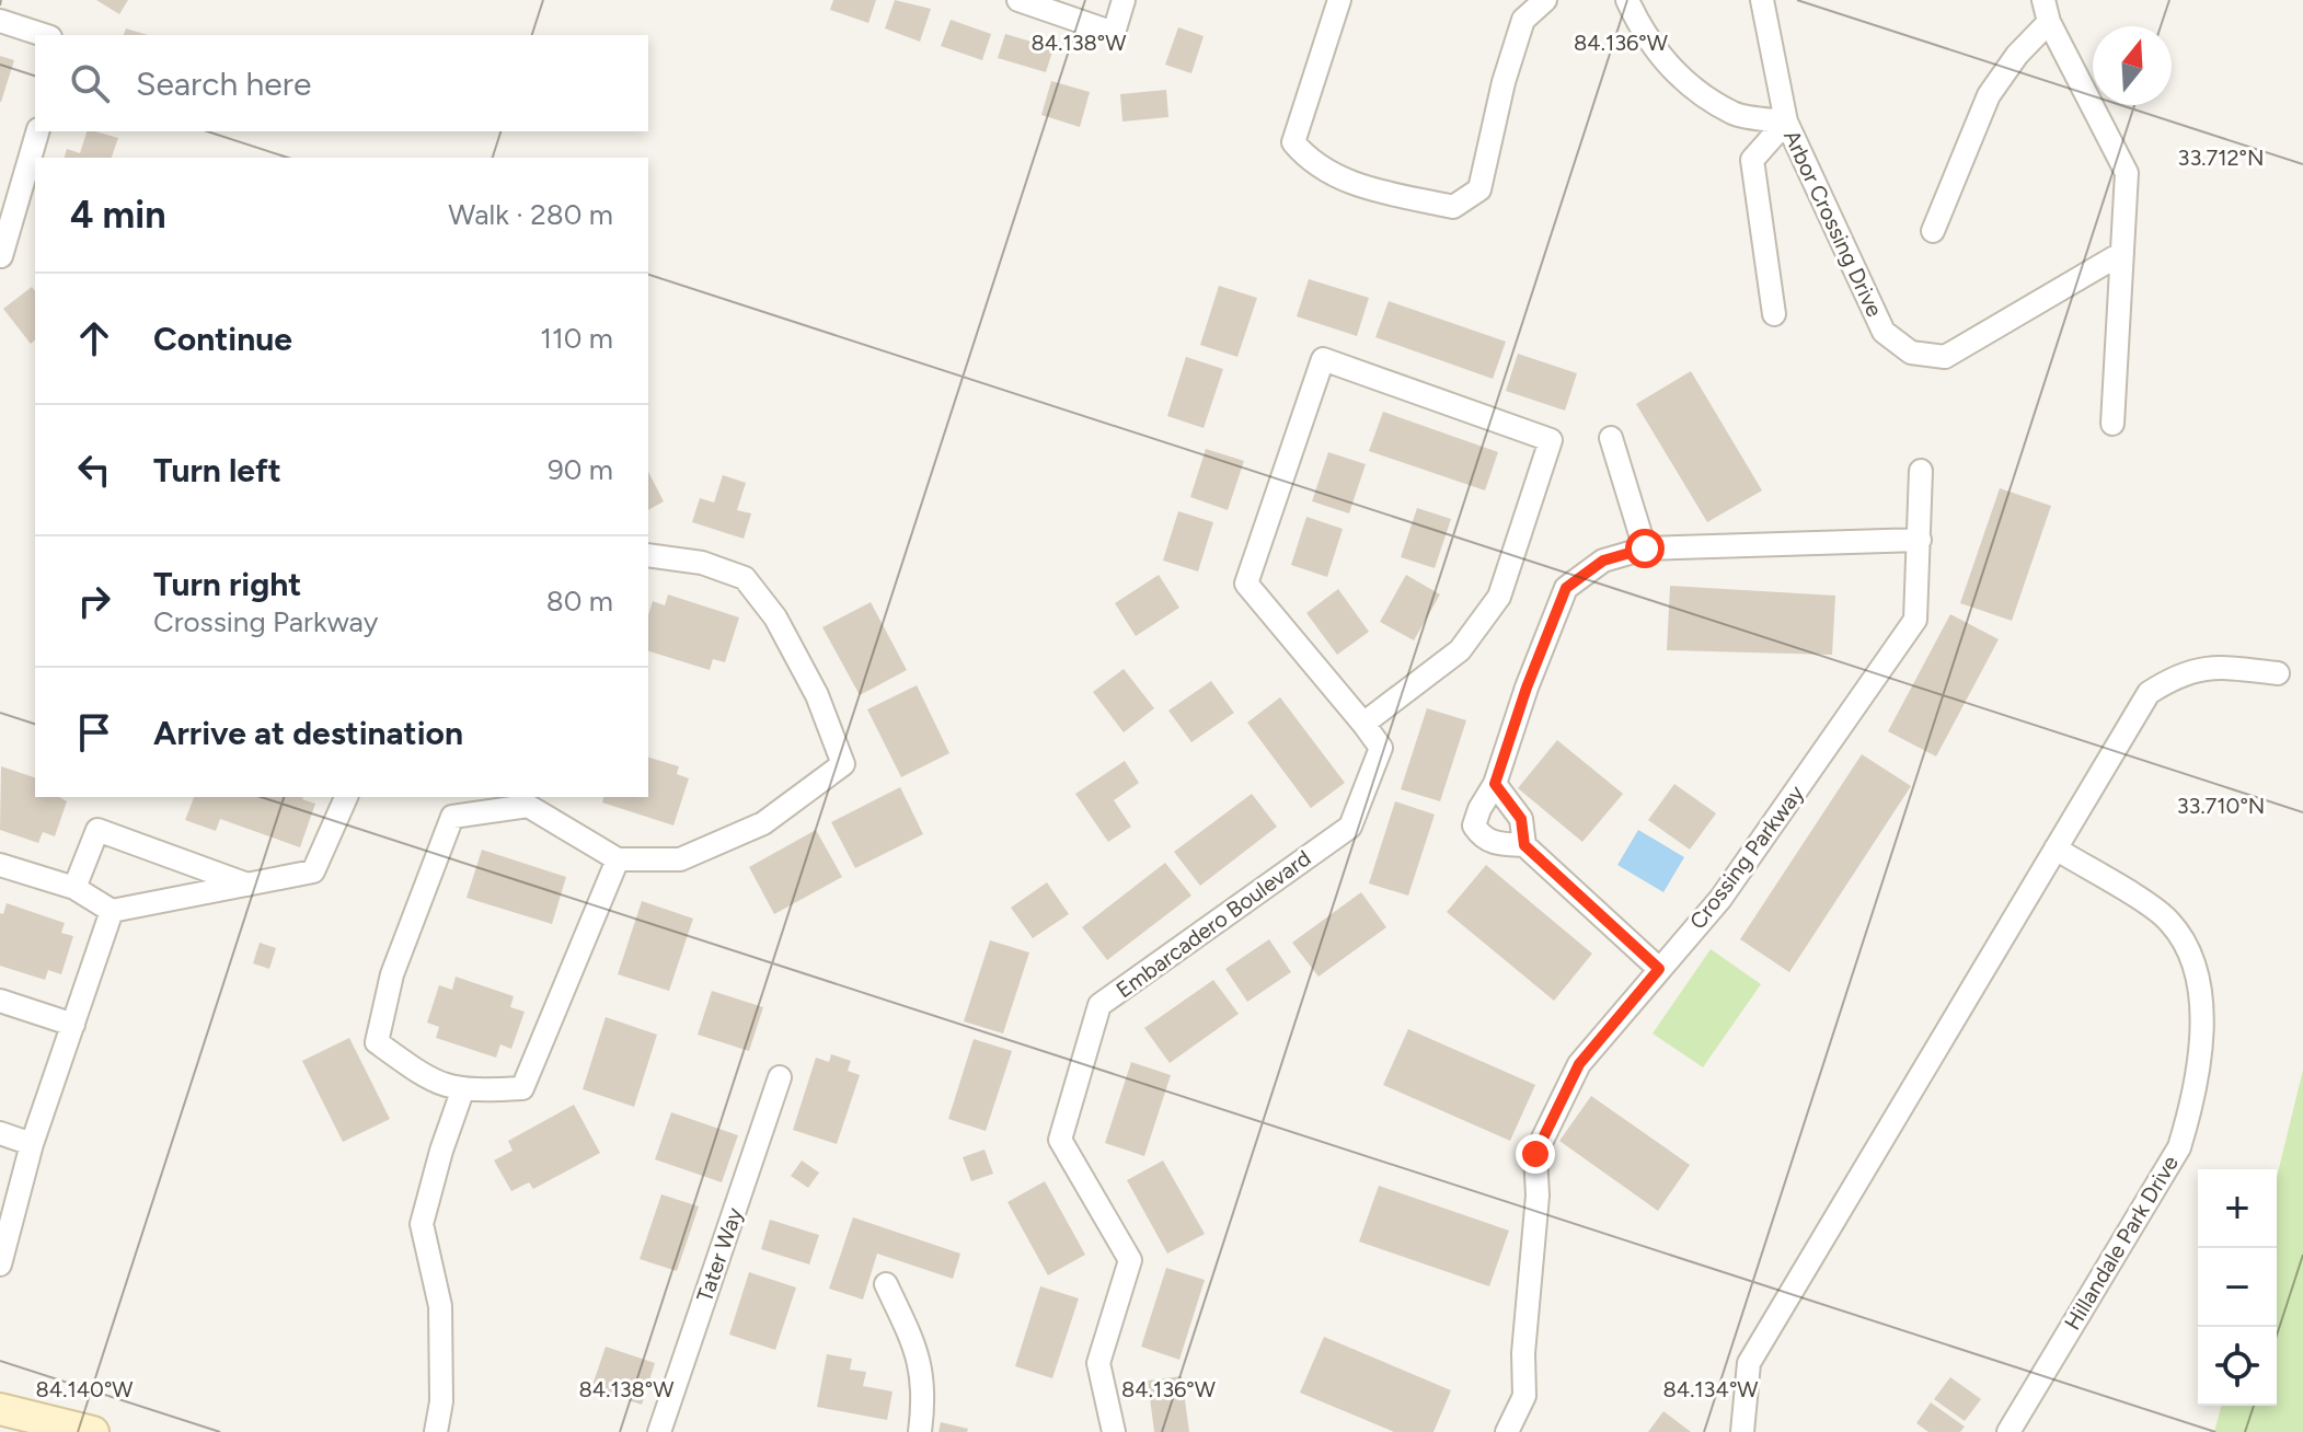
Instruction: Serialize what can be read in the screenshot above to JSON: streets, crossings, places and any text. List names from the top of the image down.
{
  "streets": {
    "street": [
      "Arbor Crossing Drive",
      "Crossing Parkway",
      "Embarcadero Boulevard",
      "Hillandale Park Drive",
      "Tater Way"
    ]
  },
  "north": "top",
  "page": {
    "search": "Search here",
    "heading": ["4 min", "Walk · 280 m"],
    "list": [
      ["Continue", "110 m"],
      ["Turn left", "90 m"],
      ["Turn right", "Crossing Parkway", "80 m"],
      "Arrive at destination"
    ],
    "map_buttons": ["+", "−"]
  },
  "coordinates": [
    "84.138°W",
    "84.136°W",
    "33.712°N",
    "33.710°N",
    "84.140°W",
    "84.134°W"
  ]
}
